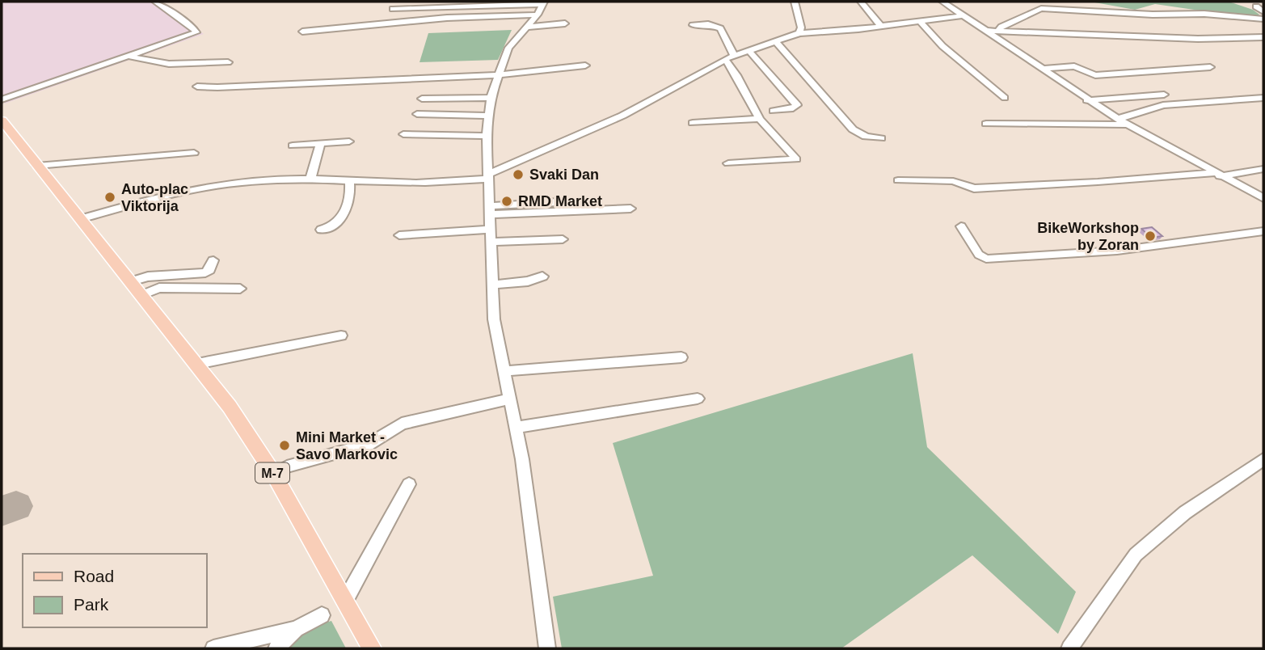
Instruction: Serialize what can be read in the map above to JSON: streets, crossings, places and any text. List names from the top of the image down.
{
  "streets": {
    "main road": ["M-7"]
  },
  "places": [
    "Svaki Dan",
    "Auto-plac Viktorija",
    "RMD Market",
    "BikeWorkshop by Zoran",
    "Mini Market - Savo Markovic"
  ],
  "legend": ["Road", "Park"]
}
